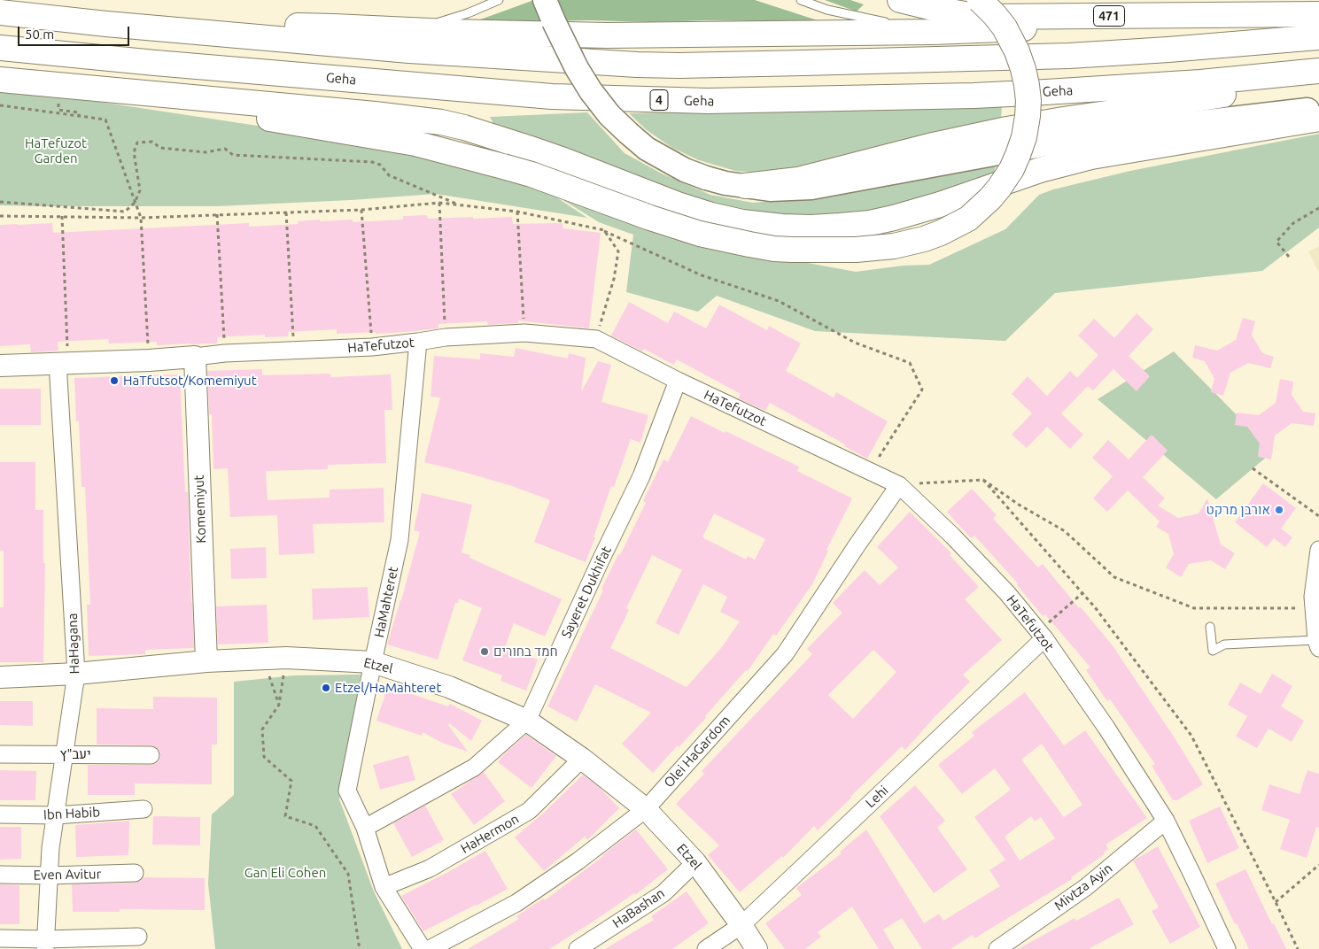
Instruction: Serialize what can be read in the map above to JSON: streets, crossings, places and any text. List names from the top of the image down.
{
  "streets": {
    "highway": ["471", "Geha", "4"],
    "street": [
      "HaTefutzot",
      "Komemiyut",
      "Sayeret Dukhifat",
      "HaMahteret",
      "HaHagana",
      "Etzel",
      "Olei HaGardom",
      "יעב\"ץ",
      "Lehi",
      "Ibn Habib",
      "HaHermon",
      "Even Avitur",
      "Mivtza Ayin",
      "HaBashan"
    ]
  },
  "crossings": [
    ["HaTefutzot", "Komemiyut"],
    ["HaTefutzot", "Sayeret Dukhifat"],
    ["HaTefutzot", "HaMahteret"],
    ["HaTefutzot", "HaHagana"],
    ["HaTefutzot", "Olei HaGardom"],
    ["HaTefutzot", "Lehi"],
    ["HaTefutzot", "Mivtza Ayin"],
    ["Komemiyut", "Etzel"],
    ["Sayeret Dukhifat", "HaMahteret"],
    ["Sayeret Dukhifat", "Etzel"],
    ["HaMahteret", "Etzel"],
    ["HaMahteret", "HaHermon"],
    ["HaHagana", "Etzel"],
    ["HaHagana", "יעב\"ץ"],
    ["HaHagana", "Ibn Habib"],
    ["HaHagana", "Even Avitur"],
    ["Etzel", "Olei HaGardom"],
    ["Etzel", "Lehi"],
    ["Etzel", "HaHermon"],
    ["Etzel", "HaBashan"]
  ],
  "parks": ["HaTefuzot Garden", "Gan Eli Cohen"],
  "places": [
    "HaTfutsot/Komemiyut",
    "אורבן מרקט",
    "חמד בחורים",
    "Etzel/HaMahteret"
  ],
  "scale_bar": "50 m"
}
